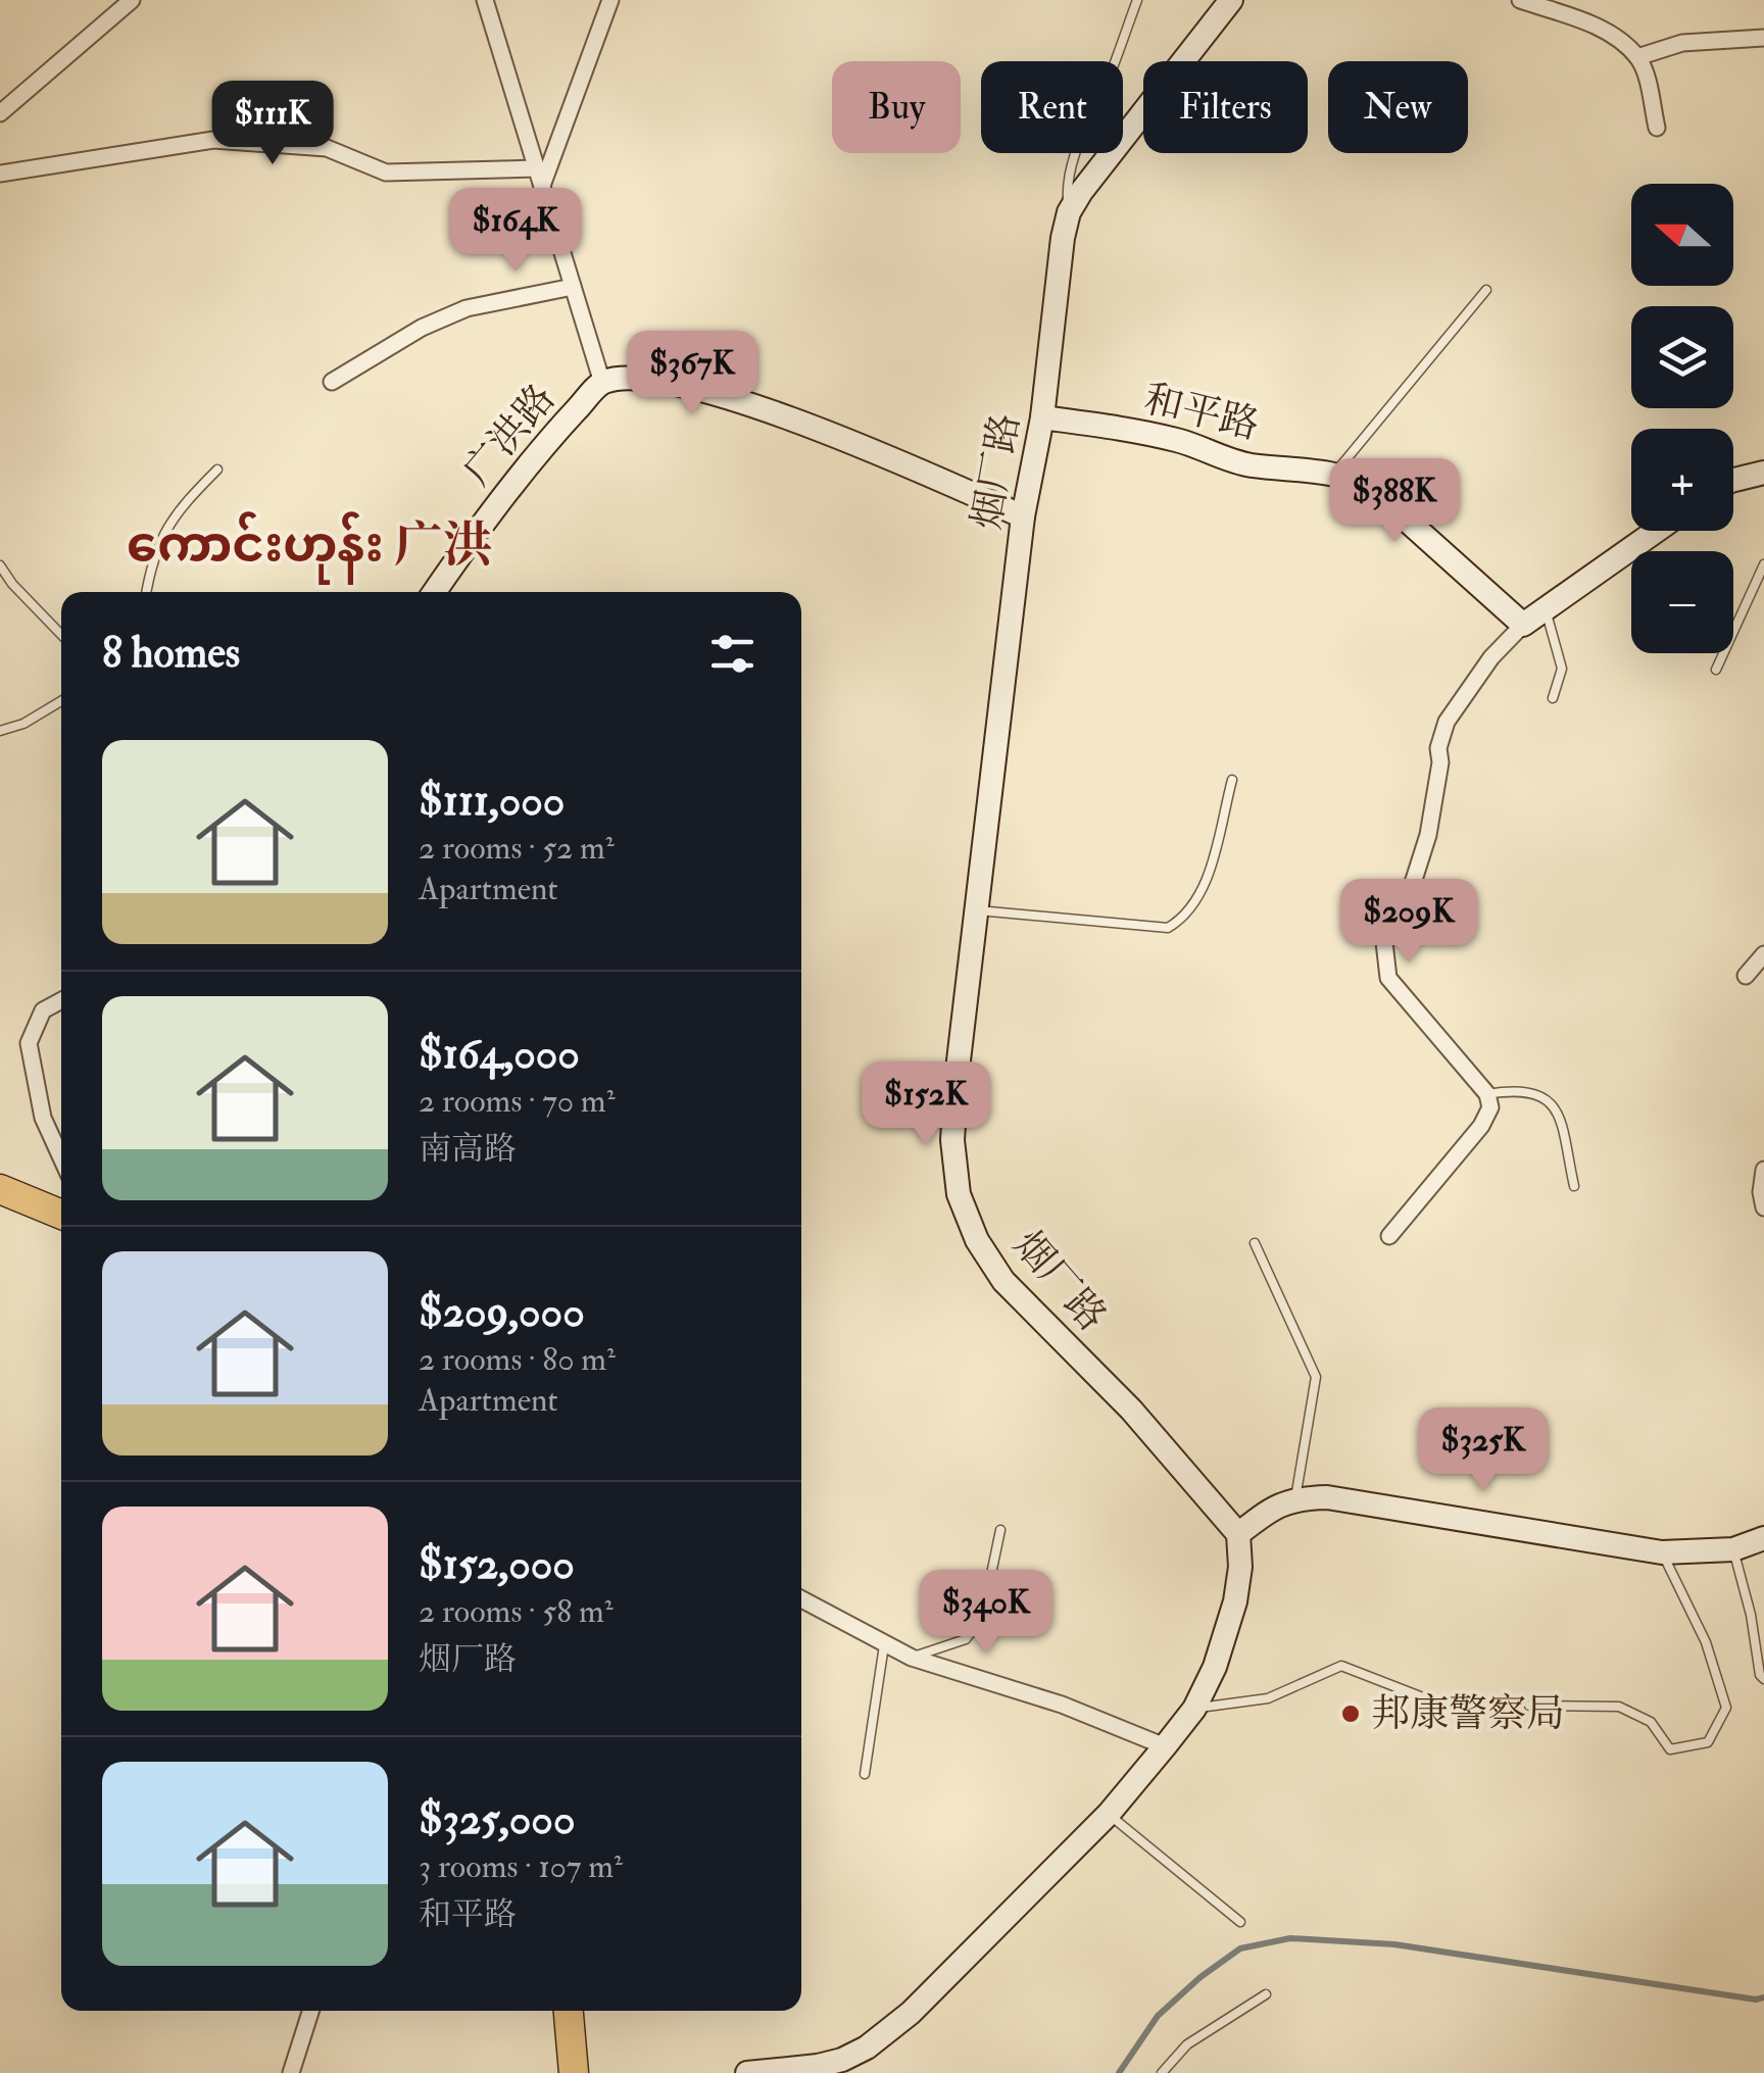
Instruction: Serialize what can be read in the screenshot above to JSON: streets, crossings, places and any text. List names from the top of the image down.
{
  "streets": {
    "street": ["和平路", "广洪路", "烟厂路"]
  },
  "crossings": [
    ["和平路", "烟厂路"],
    ["广洪路", "烟厂路"]
  ],
  "districts": ["ကောင်းဟုန်း 广洪"],
  "places": ["邦康警察局"],
  "north": "left",
  "page": {
    "chip": [
      "Buy",
      "Rent",
      "Filters",
      "New"
    ],
    "price": [
      "$111K",
      "$164K",
      "$367K",
      "$388K",
      "$209K",
      "$152K",
      "$325K",
      "$340K"
    ],
    "map_buttons": ["+", "−"],
    "heading": "8 homes",
    "list": [
      {
        "name": "$111,000",
        "note": "2 rooms · 52 m² · Apartment"
      },
      {
        "name": "$164,000",
        "note": "2 rooms · 70 m² · 南高路"
      },
      {
        "name": "$209,000",
        "note": "2 rooms · 80 m² · Apartment"
      },
      {
        "name": "$152,000",
        "note": "2 rooms · 58 m² · 烟厂路"
      },
      {
        "name": "$325,000",
        "note": "3 rooms · 107 m² · 和平路"
      }
    ]
  }
}
